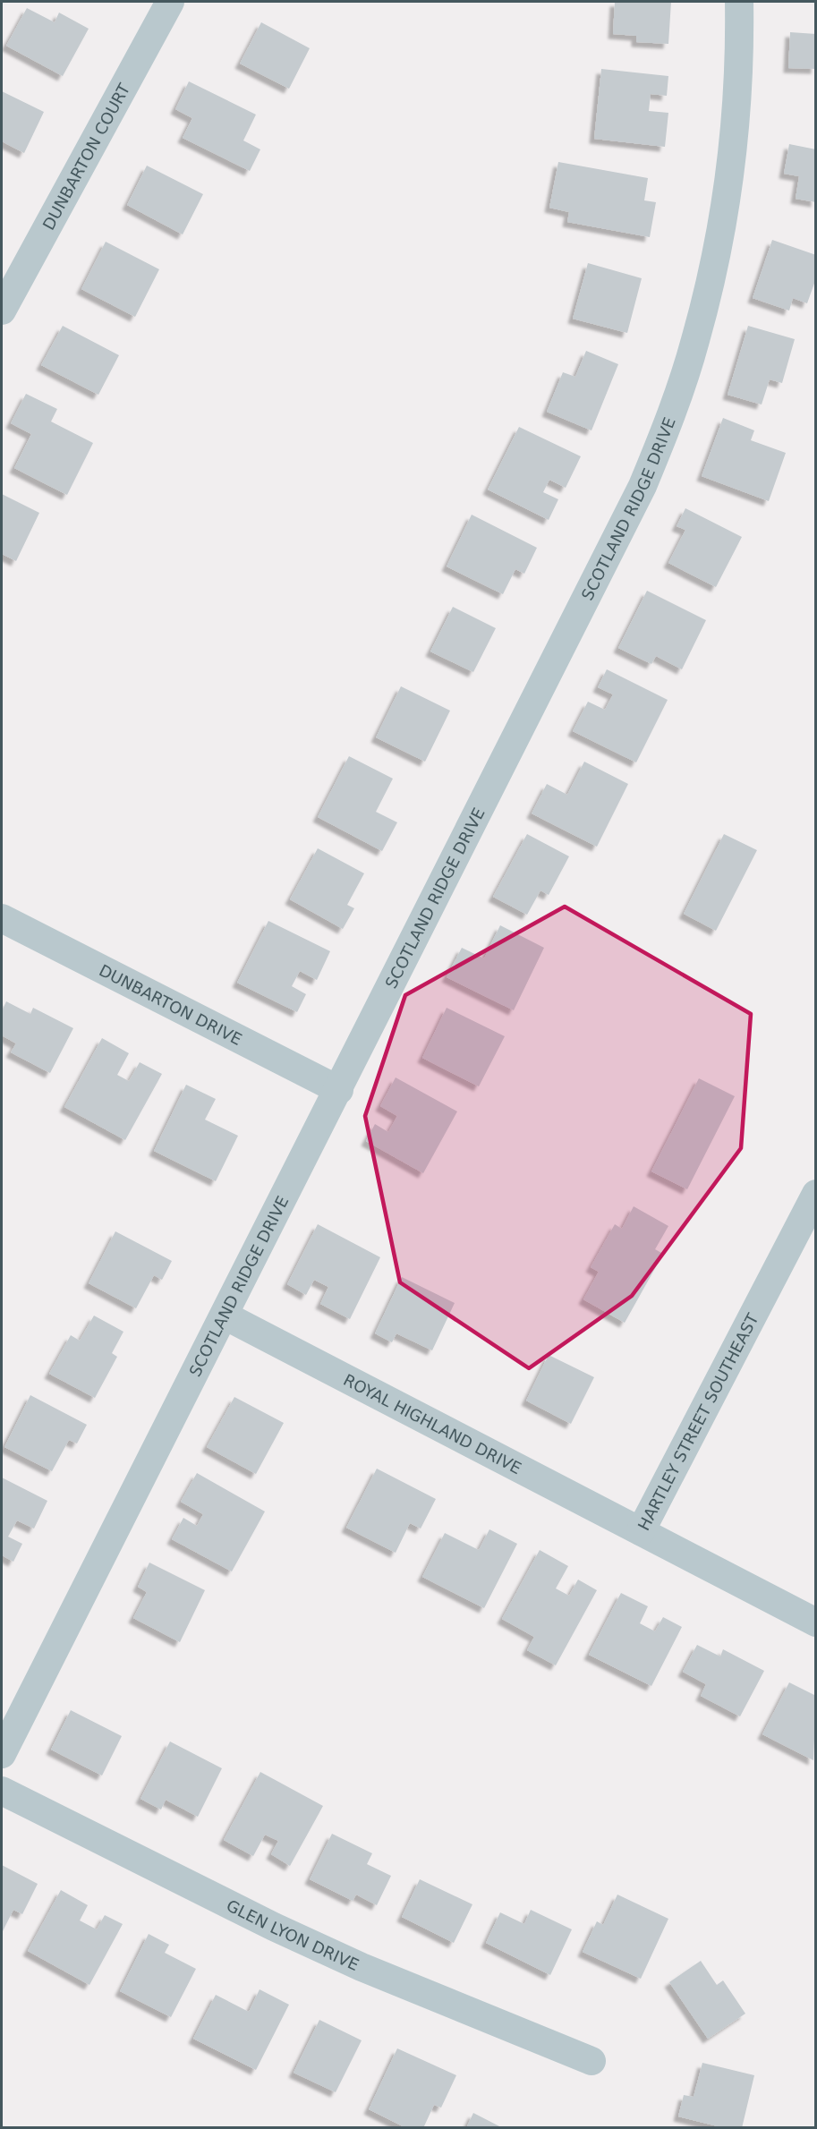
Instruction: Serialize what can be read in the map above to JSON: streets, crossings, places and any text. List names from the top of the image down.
{
  "streets": {
    "street": [
      "DUNBARTON COURT",
      "SCOTLAND RIDGE DRIVE",
      "DUNBARTON DRIVE",
      "HARTLEY STREET SOUTHEAST",
      "ROYAL HIGHLAND DRIVE",
      "GLEN LYON DRIVE"
    ]
  },
  "crossings": [
    ["SCOTLAND RIDGE DRIVE", "DUNBARTON DRIVE"],
    ["SCOTLAND RIDGE DRIVE", "ROYAL HIGHLAND DRIVE"],
    ["HARTLEY STREET SOUTHEAST", "ROYAL HIGHLAND DRIVE"]
  ]
}
